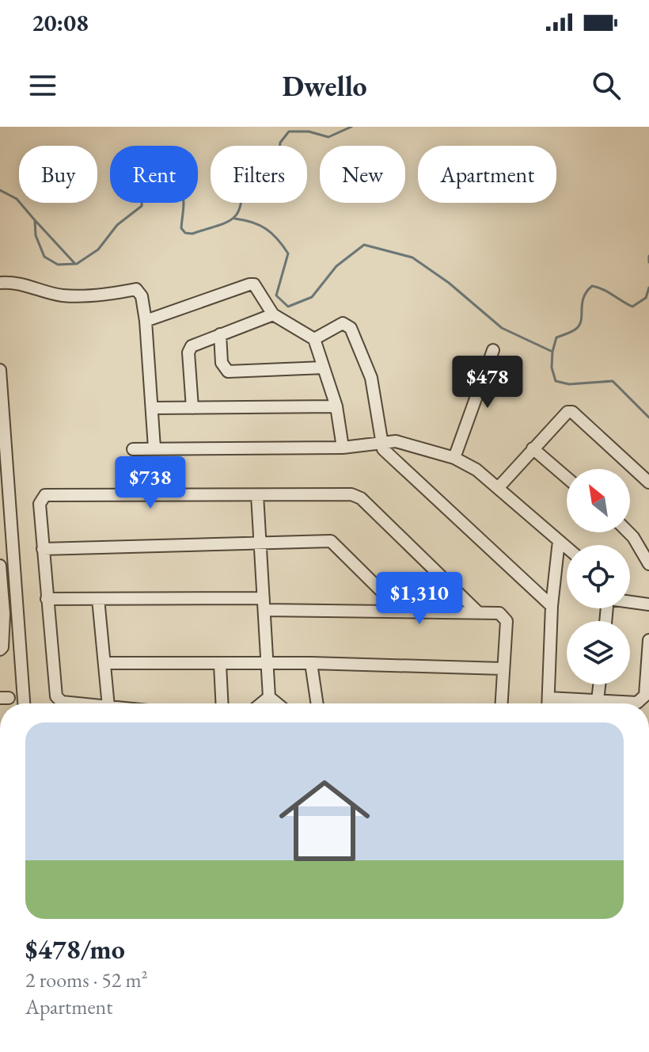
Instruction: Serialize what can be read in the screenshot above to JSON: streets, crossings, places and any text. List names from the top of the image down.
{
  "north": "top left",
  "page": {
    "status": "20:08",
    "header": "Dwello",
    "chip": [
      "Buy",
      "Rent",
      "Filters",
      "New",
      "Apartment"
    ],
    "price": ["$478", "$738", "$1,310"],
    "list": [
      {
        "name": "$478/mo",
        "note": "2 rooms · 52 m² · Apartment"
      }
    ]
  }
}
